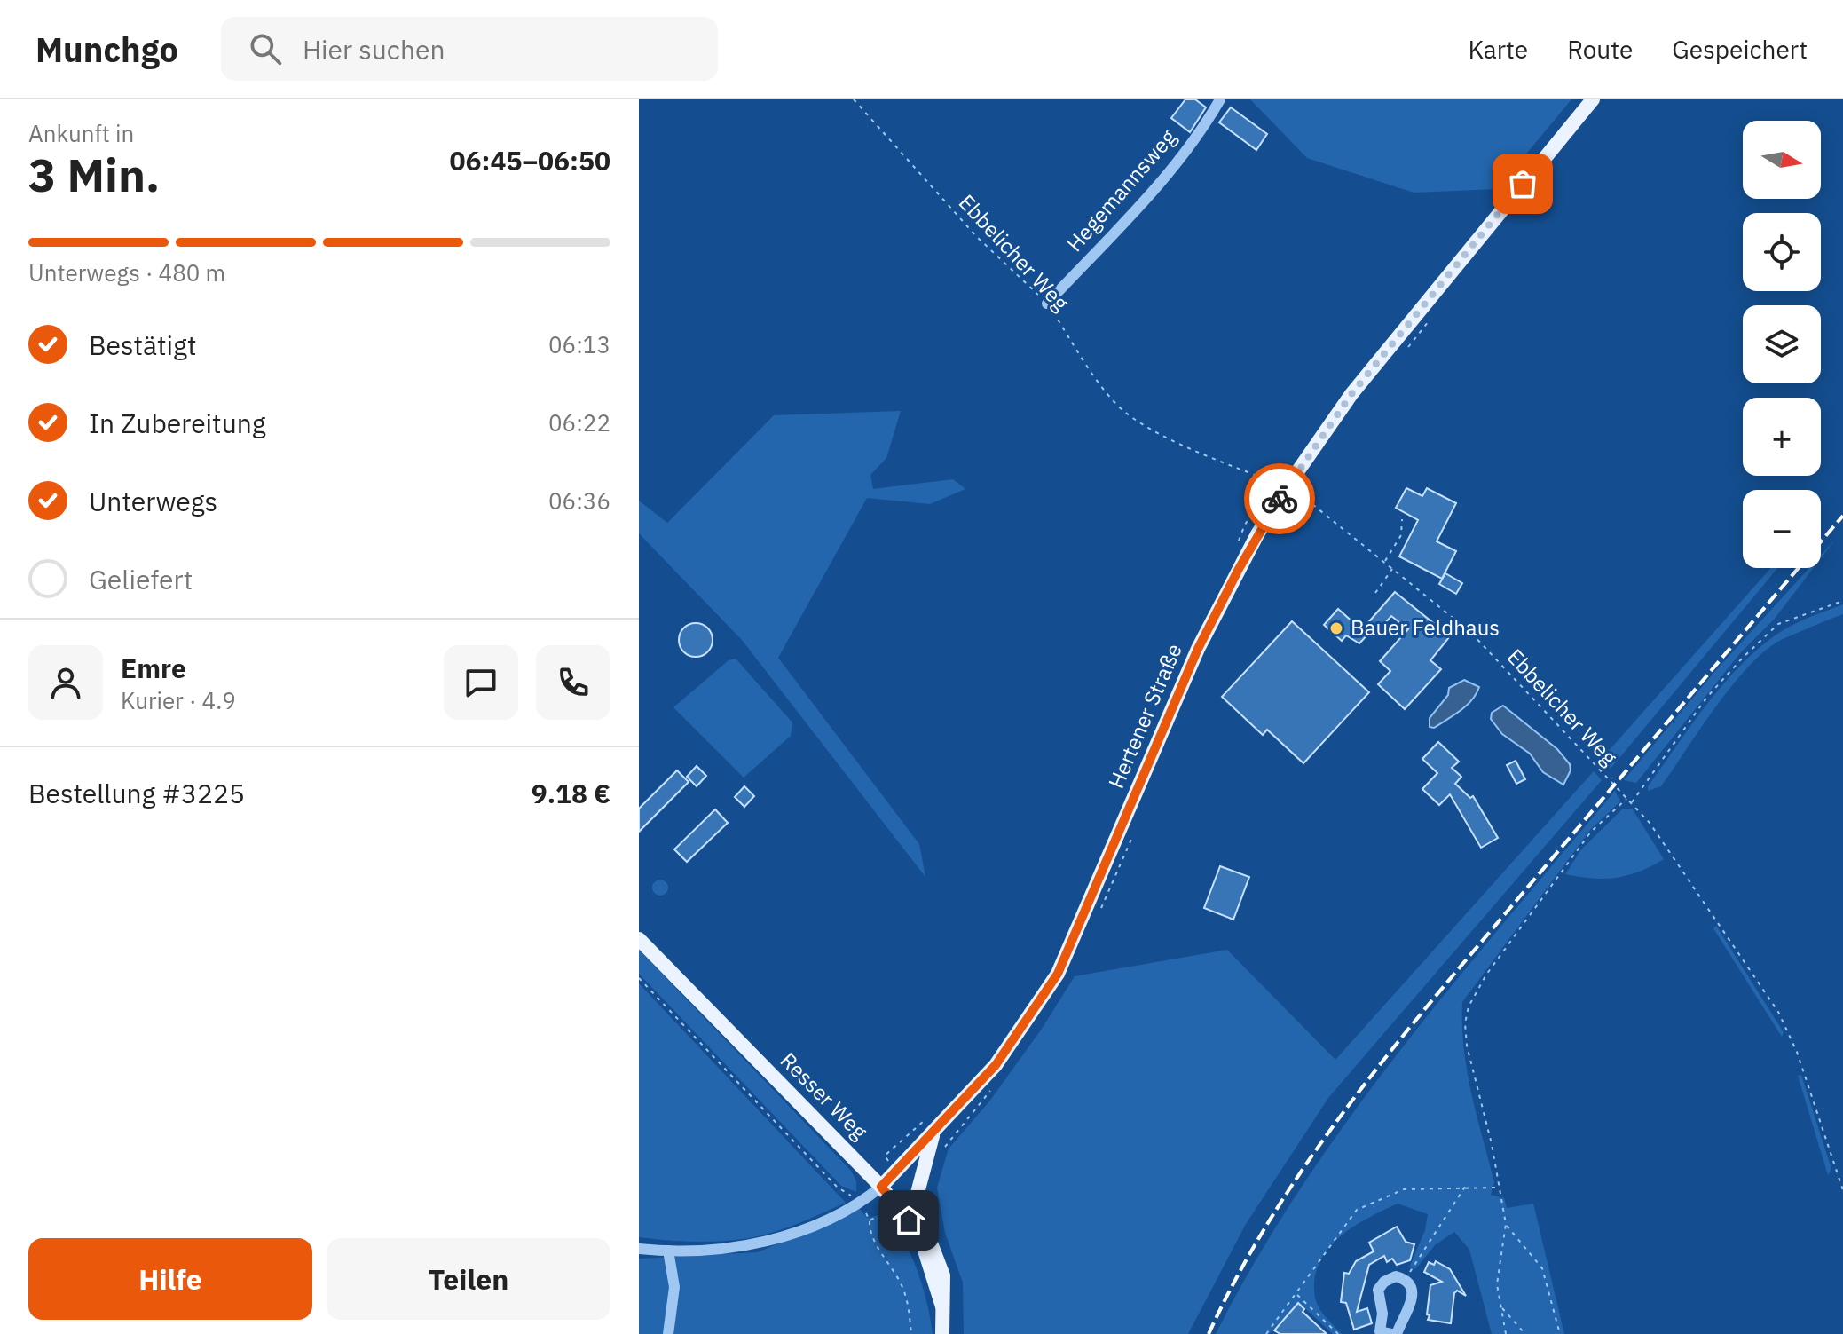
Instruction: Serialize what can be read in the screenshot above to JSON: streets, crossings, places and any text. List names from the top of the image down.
{
  "streets": {
    "main road": ["Hertener Straße", "Resser Weg"],
    "street": ["Hegemannsweg"],
    "path": ["Ebbelicher Weg"]
  },
  "crossings": [
    ["Hegemannsweg", "Ebbelicher Weg"],
    ["Ebbelicher Weg", "Hertener Straße"],
    ["Hertener Straße", "Resser Weg"]
  ],
  "places": ["Bauer Feldhaus"],
  "north": "right",
  "page": {
    "header": "Munchgo",
    "search": "Hier suchen",
    "nav": ["Karte", "Route", "Gespeichert"],
    "heading": ["3 Min.", "Ankunft in", "06:45–06:50"],
    "panel": [
      "Emre",
      "Kurier · 4.9",
      "Bestellung #3225",
      "9.18 €"
    ],
    "map_buttons": ["+", "−"],
    "bar": "Unterwegs · 480 m",
    "list": [
      ["Bestätigt", "06:13"],
      ["In Zubereitung", "06:22"],
      ["Unterwegs", "06:36"],
      "Geliefert"
    ],
    "buttons": ["Hilfe", "Teilen"]
  }
}
